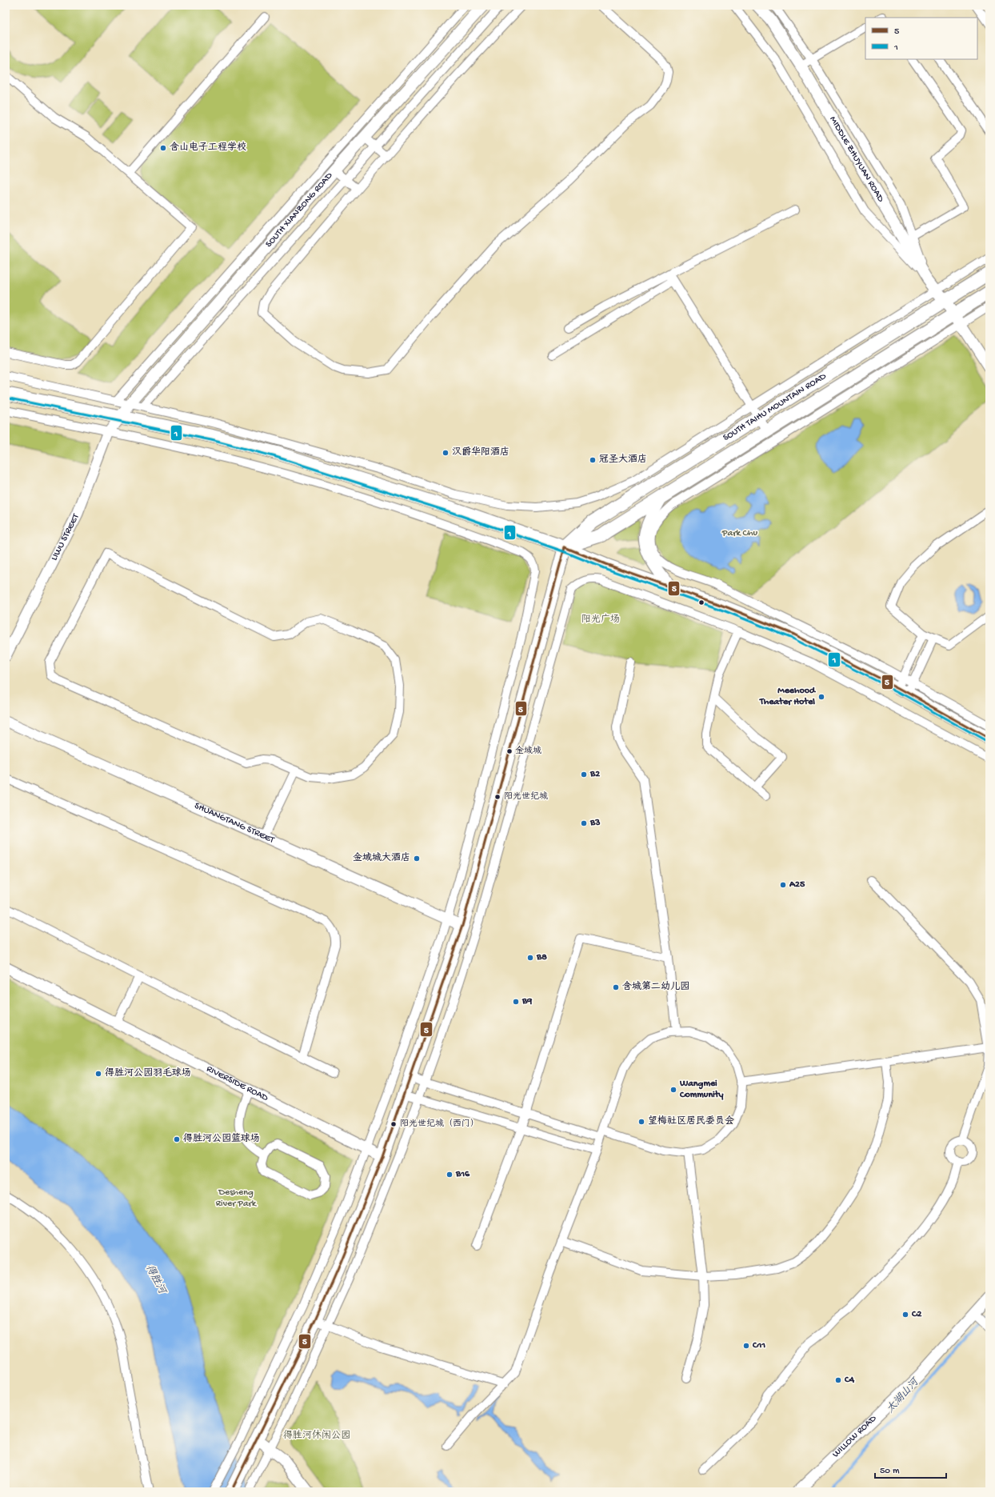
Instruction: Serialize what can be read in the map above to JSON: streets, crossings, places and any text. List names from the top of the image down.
{
  "streets": {
    "main road": ["MIDDLE ZHUYUAN ROAD", "SOUTH XIANZONG ROAD", "SOUTH TAIHU MOUNTAIN ROAD"],
    "street": [
      "LIWU STREET",
      "SHUANGTANG STREET",
      "RIVERSIDE ROAD",
      "WILLOW ROAD"
    ]
  },
  "crossings": [
    ["MIDDLE ZHUYUAN ROAD", "SOUTH TAIHU MOUNTAIN ROAD"],
    ["SOUTH XIANZONG ROAD", "LIWU STREET"]
  ],
  "water": ["得胜河", "太湖山河"],
  "parks": [
    "Park Chu",
    "阳光广场",
    "Desheng River Park",
    "得胜河休闲公园"
  ],
  "places": [
    "含山电子工程学校",
    "汉爵华阳酒店",
    "冠圣大酒店",
    "Meehood Theater Hotel",
    "金域城",
    "B2",
    "阳光世纪城",
    "B3",
    "金域城大酒店",
    "A25",
    "B8",
    "含城第二幼儿园",
    "B9",
    "得胜河公园羽毛球场",
    "Wangmei Community",
    "望梅社区居民委员会",
    "阳光世纪城（西门）",
    "得胜河公园篮球场",
    "B16",
    "C2",
    "C11",
    "C4"
  ],
  "lines": ["transit line 1", "transit line 5"],
  "legend": ["5", "1"],
  "scale_bar": "50 m"
}
